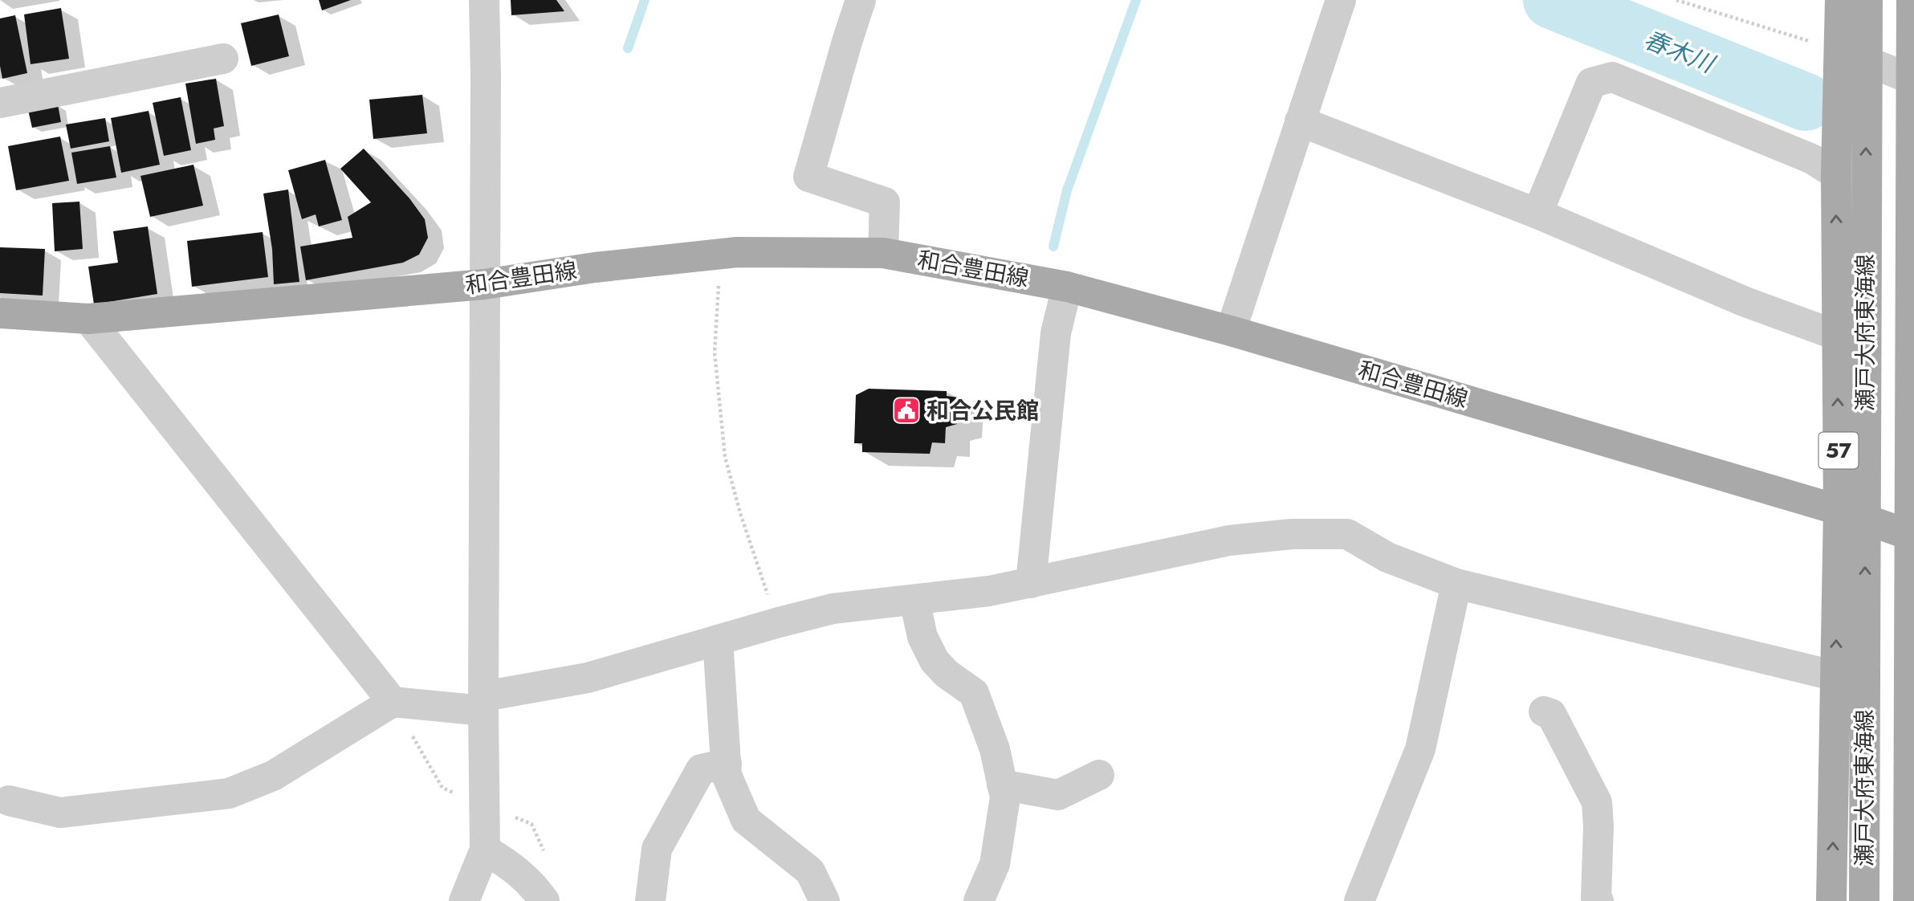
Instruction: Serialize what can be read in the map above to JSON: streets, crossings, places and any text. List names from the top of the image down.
{
  "streets": {
    "main road": ["和合豊田線", "瀬戸大府東海線", "57"]
  },
  "crossings": [
    ["和合豊田線", "57"]
  ],
  "water": ["春木川"],
  "places": {
    "public building": ["和合公民館"]
  }
}
